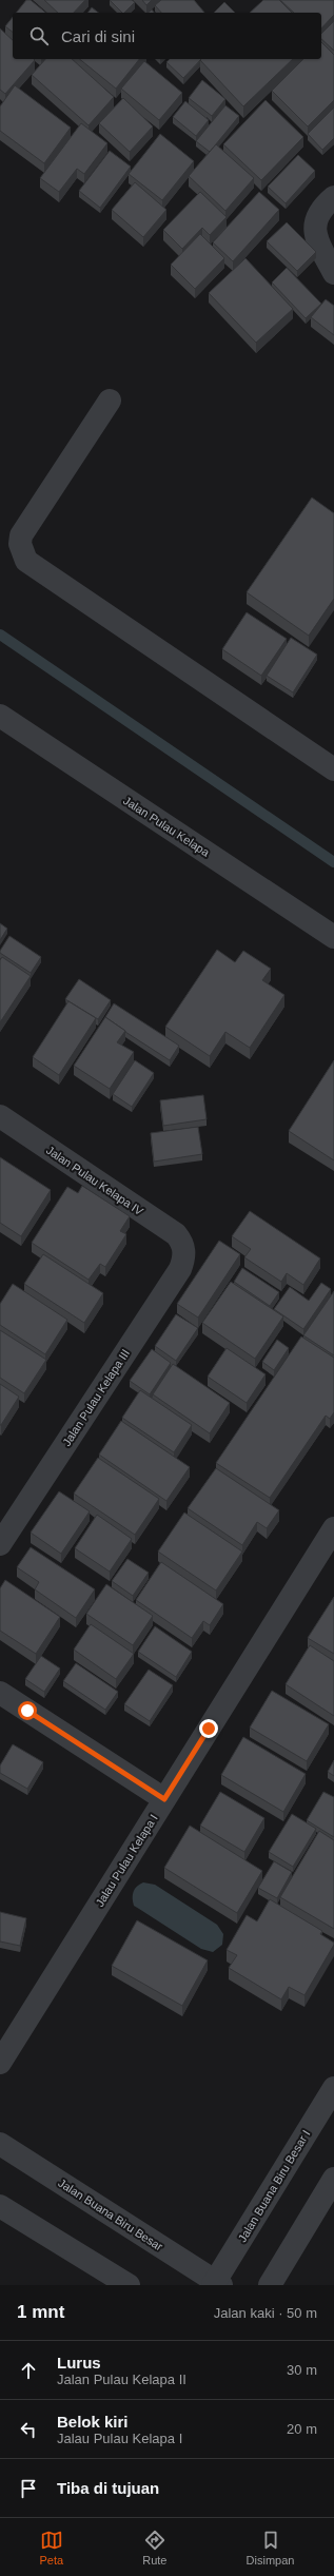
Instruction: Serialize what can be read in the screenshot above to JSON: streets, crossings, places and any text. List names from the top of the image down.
{
  "streets": {
    "street": [
      "Jalan Pulau Kelapa",
      "Jalan Pulau Kelapa IV",
      "Jalan Pulau Kelapa III",
      "Jalau Pulau Kelapa I",
      "Jalan Buana Biru Besar I",
      "Jalan Buana Biru Besar"
    ]
  },
  "crossings": [
    ["Jalan Pulau Kelapa IV", "Jalan Pulau Kelapa III"],
    ["Jalan Buana Biru Besar I", "Jalan Buana Biru Besar"]
  ],
  "page": {
    "search": "Cari di sini",
    "heading": ["1 mnt", "Jalan kaki · 50 m"],
    "list": [
      ["Lurus", "Jalan Pulau Kelapa II", "30 m"],
      ["Belok kiri", "Jalau Pulau Kelapa I", "20 m"],
      "Tiba di tujuan"
    ],
    "nav": ["Peta", "Rute", "Disimpan"]
  }
}
